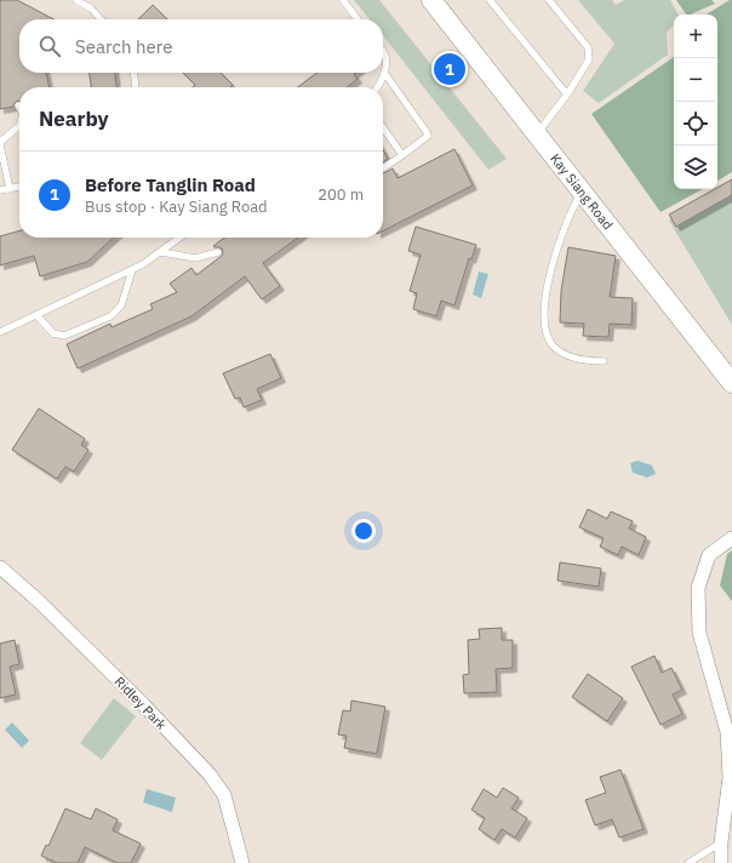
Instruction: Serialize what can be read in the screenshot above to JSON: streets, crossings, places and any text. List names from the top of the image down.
{
  "streets": {
    "street": ["Kay Siang Road", "Ridley Park"]
  },
  "page": {
    "map_buttons": ["+", "−"],
    "search": "Search here",
    "pins": "1",
    "heading": "Nearby",
    "list": [
      {
        "mark": "1",
        "name": "Before Tanglin Road",
        "note": "Bus stop · Kay Siang Road",
        "value": "200 m"
      }
    ]
  }
}
